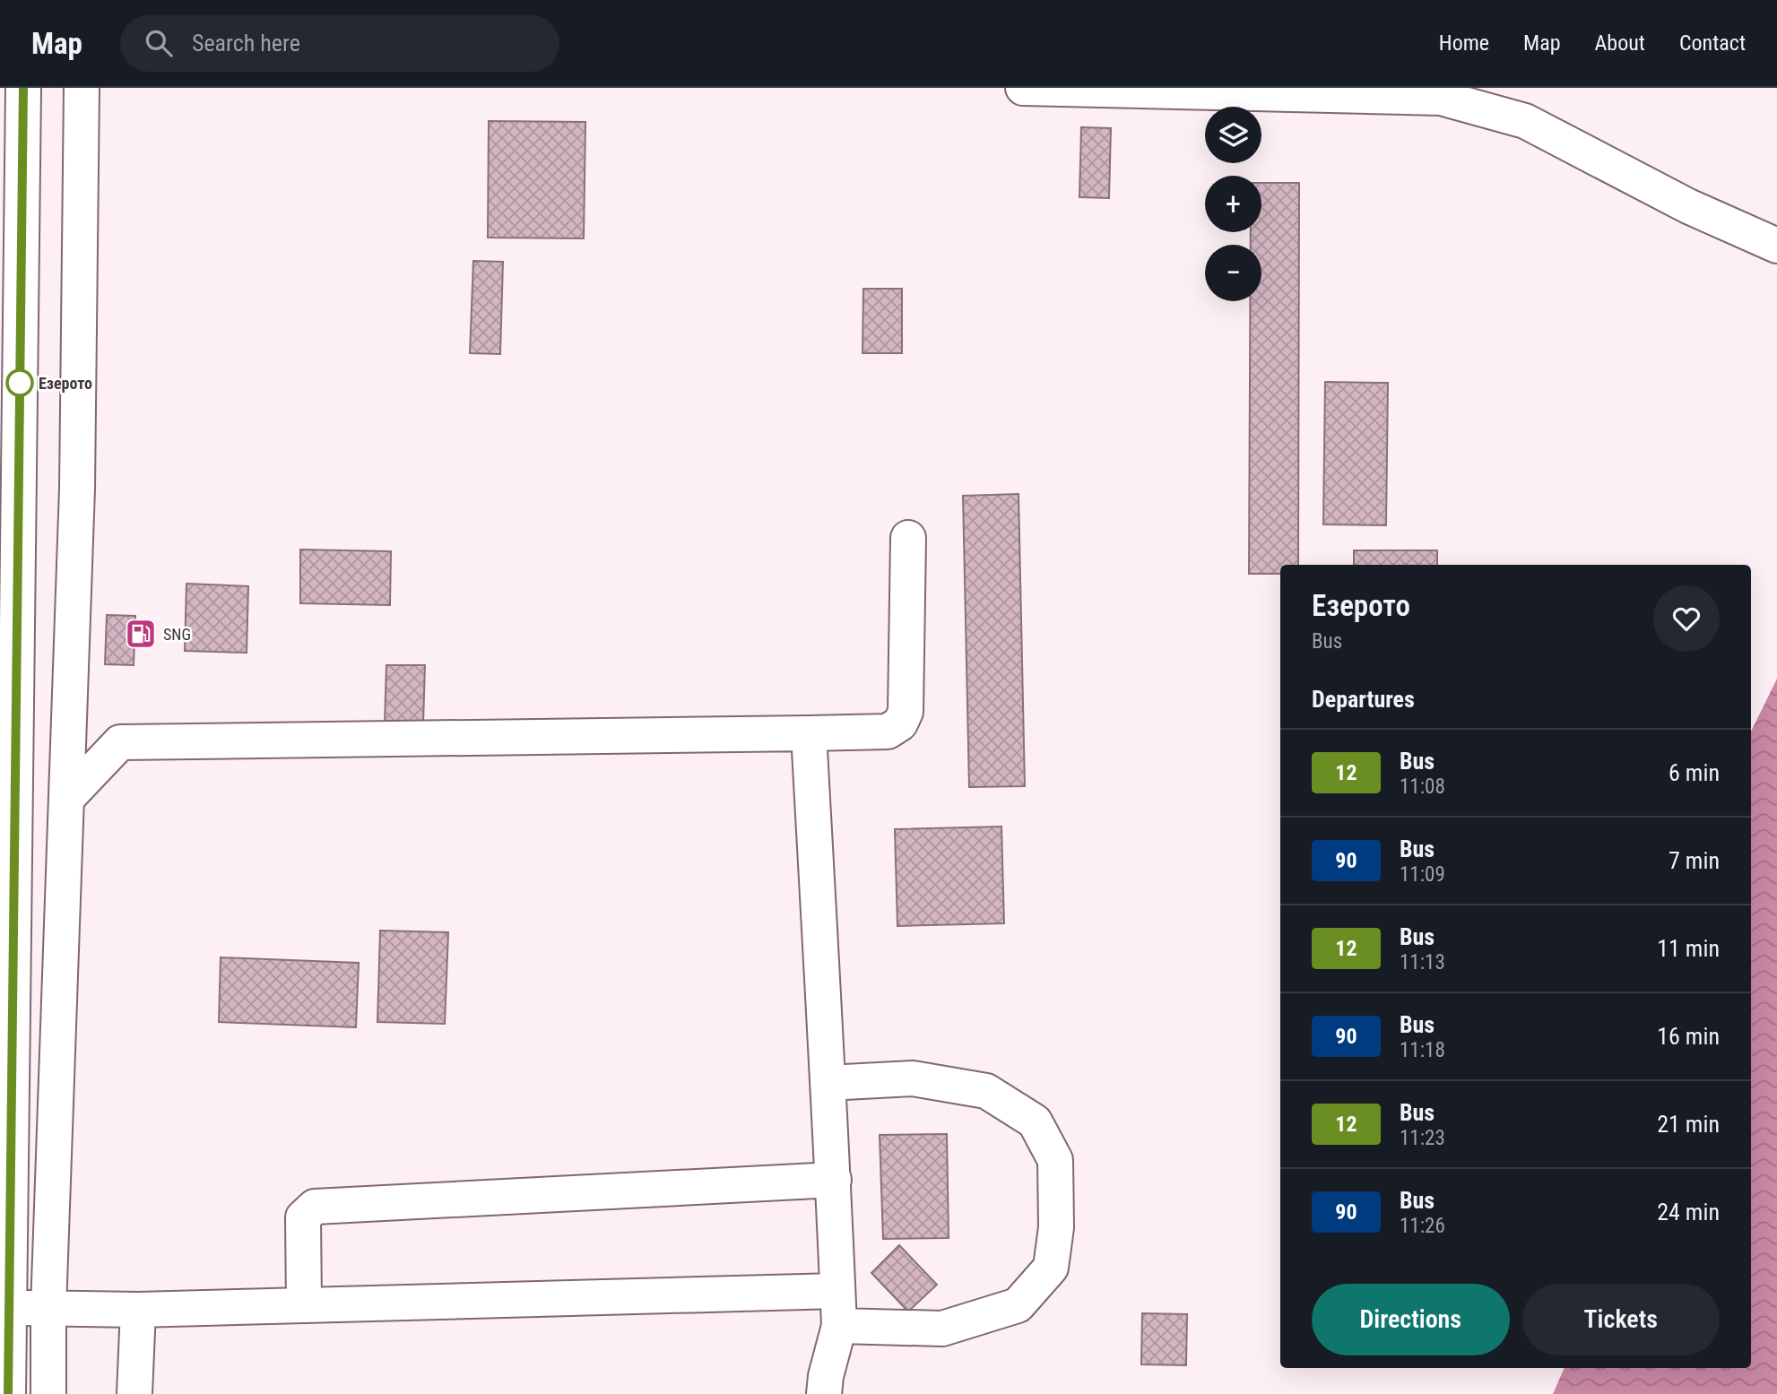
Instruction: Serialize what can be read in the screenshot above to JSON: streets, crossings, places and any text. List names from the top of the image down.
{
  "places": {
    "other": ["Езерото"],
    "fuel station": ["SNG"]
  },
  "lines": ["bus line 12"],
  "page": {
    "header": "Map",
    "search": "Search here",
    "nav": [
      "Home",
      "Map",
      "About",
      "Contact"
    ],
    "map_buttons": ["+", "−"],
    "heading": [
      ["Езерото", "Bus"],
      "Departures"
    ],
    "list": [
      {
        "mark": "12",
        "name": "Bus",
        "note": "11:08",
        "value": "6 min"
      },
      {
        "mark": "90",
        "name": "Bus",
        "note": "11:09",
        "value": "7 min"
      },
      {
        "mark": "12",
        "name": "Bus",
        "note": "11:13",
        "value": "11 min"
      },
      {
        "mark": "90",
        "name": "Bus",
        "note": "11:18",
        "value": "16 min"
      },
      {
        "mark": "12",
        "name": "Bus",
        "note": "11:23",
        "value": "21 min"
      },
      {
        "mark": "90",
        "name": "Bus",
        "note": "11:26",
        "value": "24 min"
      }
    ],
    "buttons": ["Directions", "Tickets"]
  }
}
